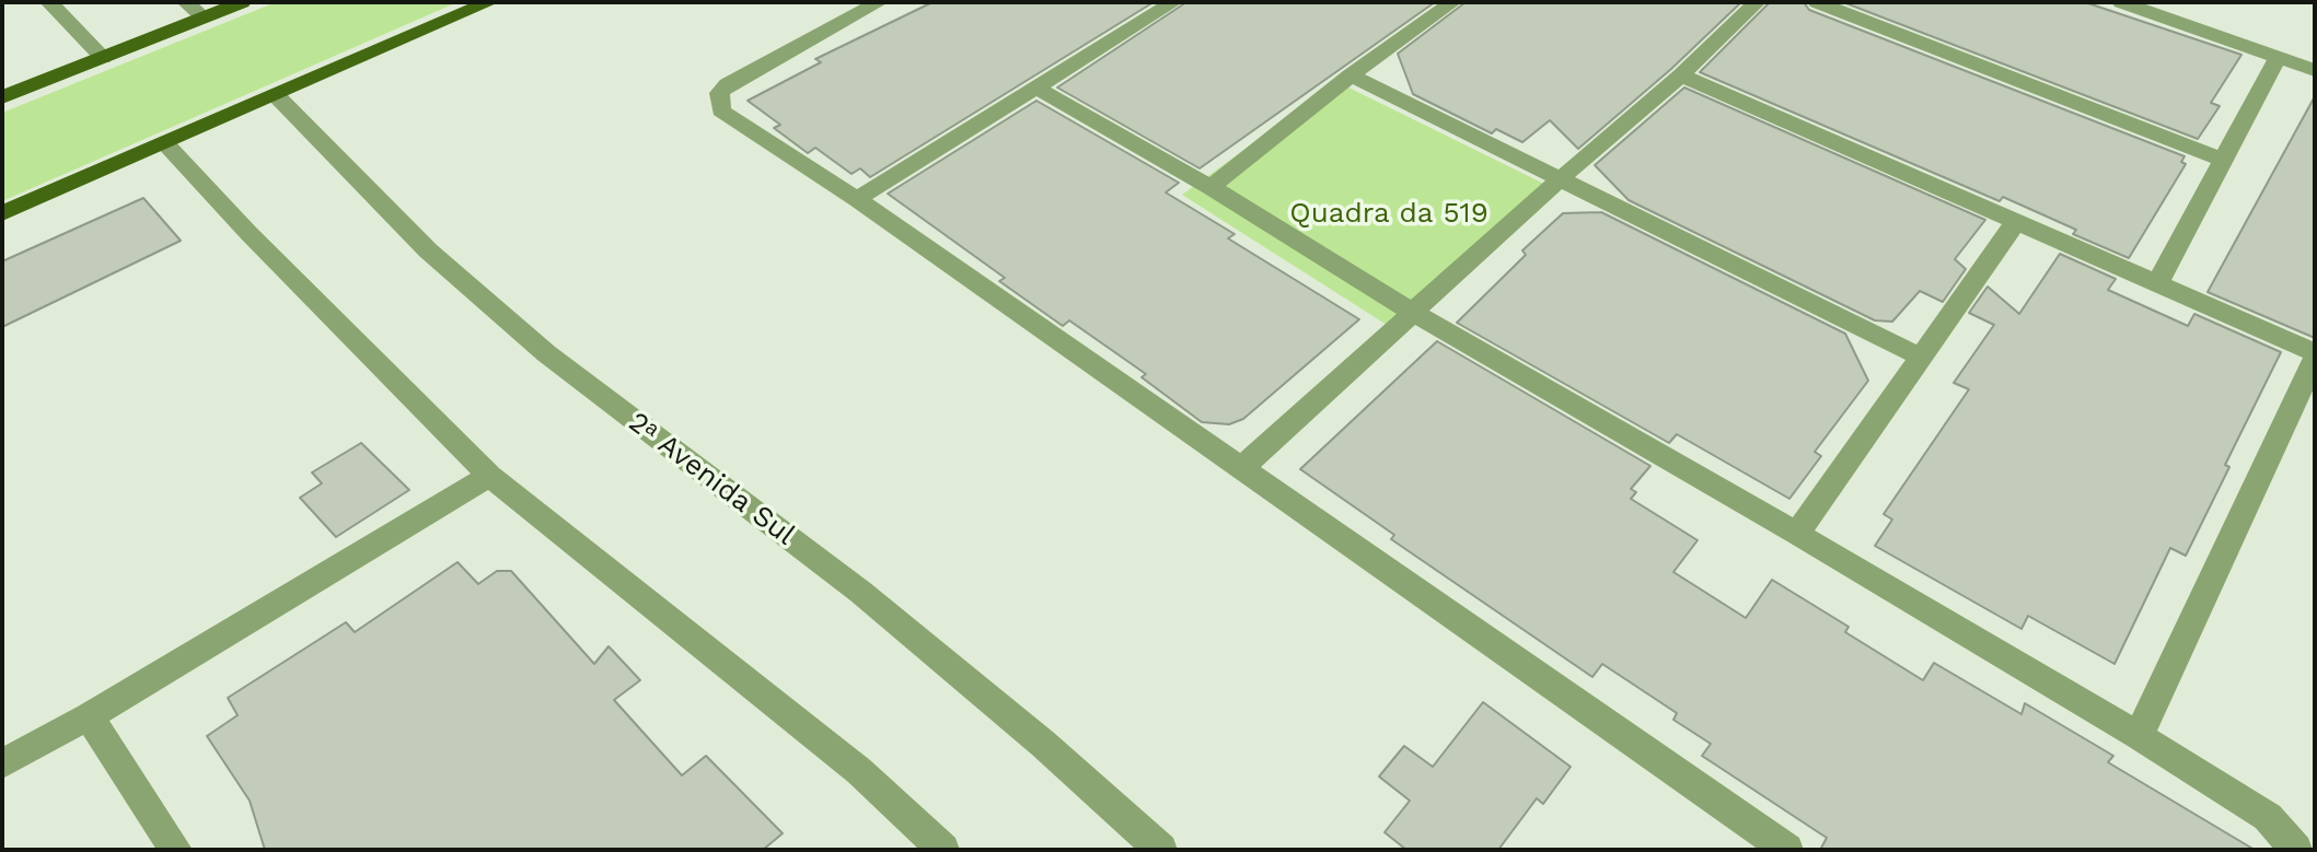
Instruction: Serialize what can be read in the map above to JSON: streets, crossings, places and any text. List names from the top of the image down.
{
  "streets": {
    "street": ["2ᵃ Avenida Sul"]
  },
  "parks": ["Quadra da 519"]
}
